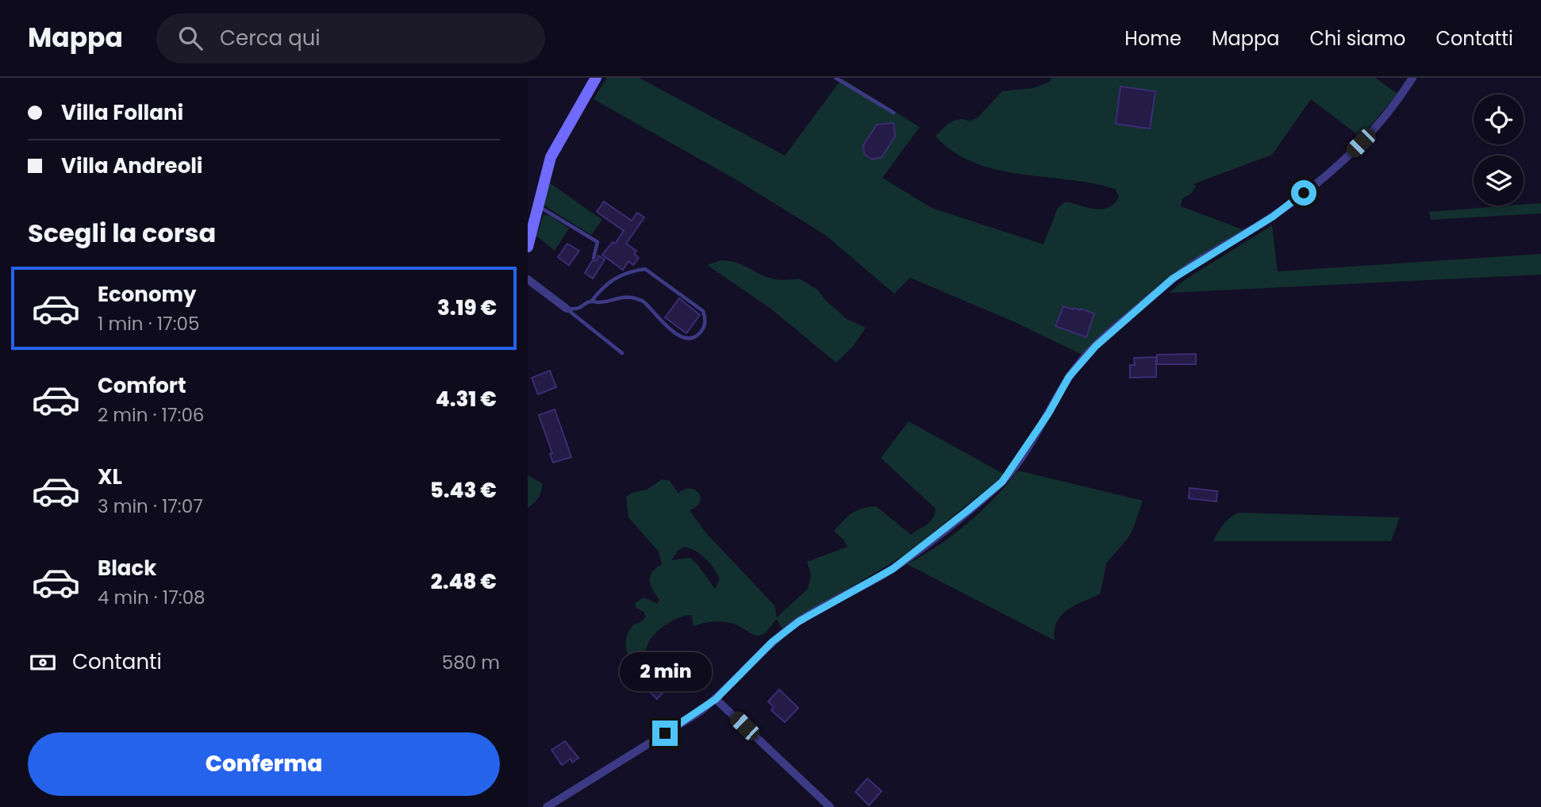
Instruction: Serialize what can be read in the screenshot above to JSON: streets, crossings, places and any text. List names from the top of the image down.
{
  "page": {
    "header": "Mappa",
    "search": "Cerca qui",
    "nav": [
      "Home",
      "Mappa",
      "Chi siamo",
      "Contatti"
    ],
    "banner": ["Villa Follani", "Villa Andreoli"],
    "heading": "Scegli la corsa",
    "list": [
      {
        "name": "Economy",
        "note": "1 min · 17:05",
        "value": "3.19 €"
      },
      {
        "name": "Comfort",
        "note": "2 min · 17:06",
        "value": "4.31 €"
      },
      {
        "name": "XL",
        "note": "3 min · 17:07",
        "value": "5.43 €"
      },
      {
        "name": "Black",
        "note": "4 min · 17:08",
        "value": "2.48 €"
      }
    ],
    "pay": ["Contanti", "580 m"],
    "bubble": "2 min",
    "buttons": "Conferma"
  }
}
